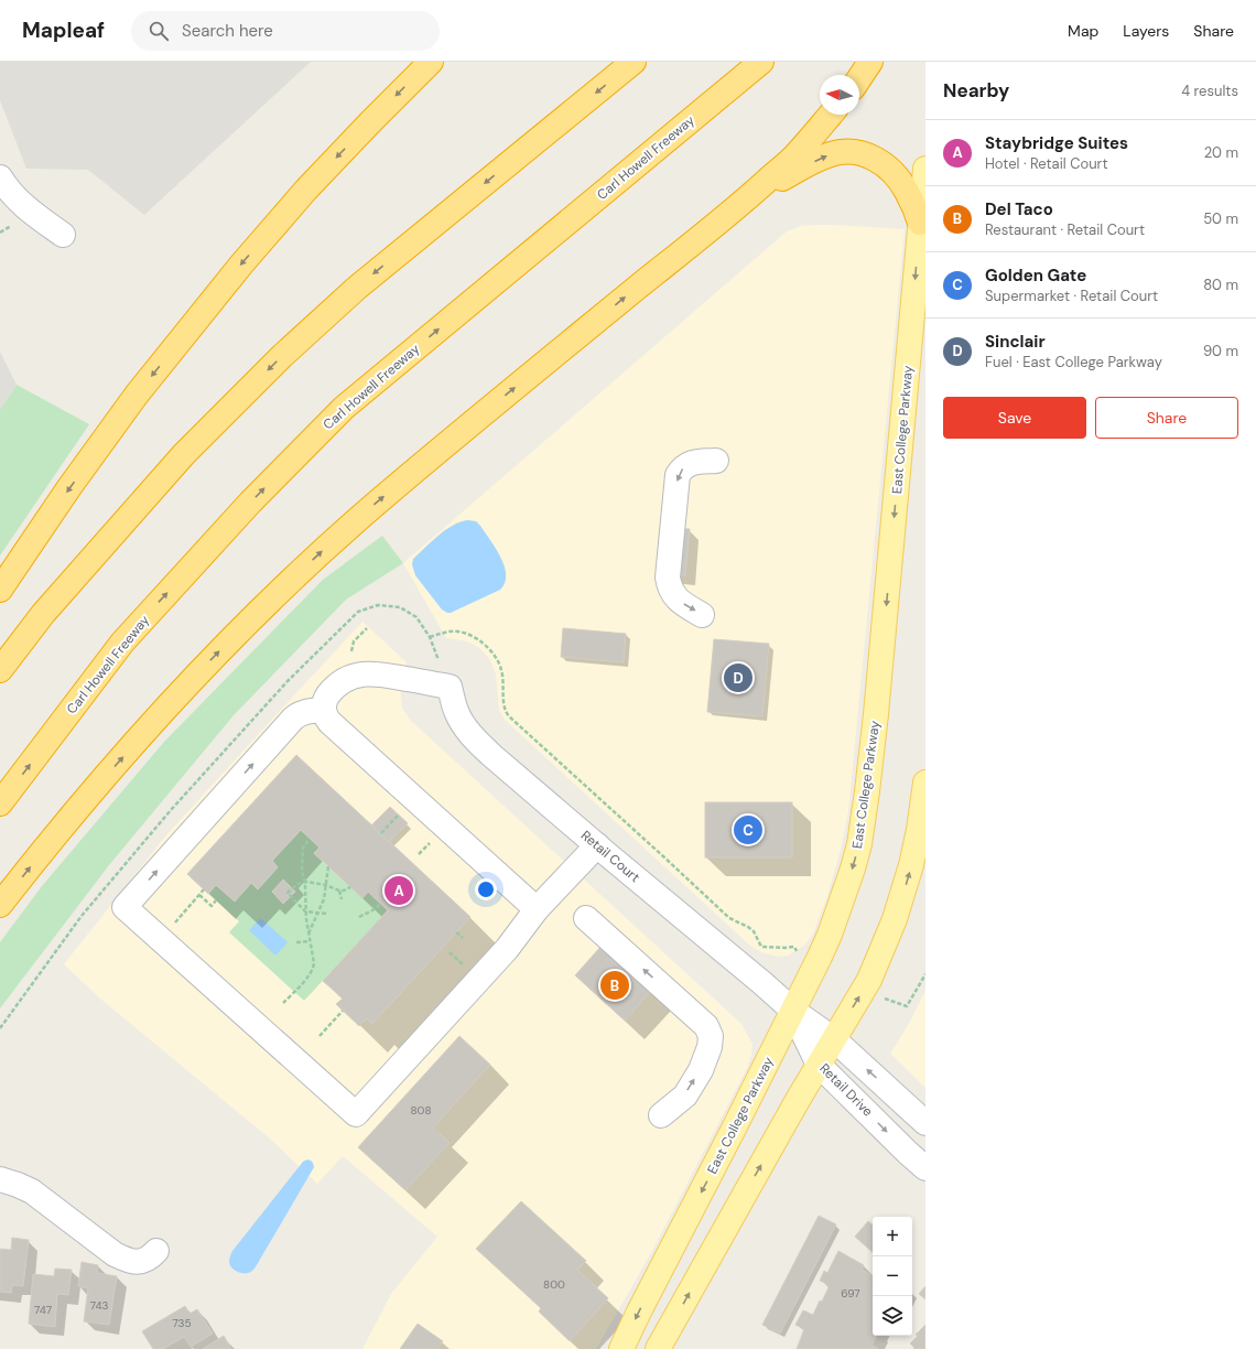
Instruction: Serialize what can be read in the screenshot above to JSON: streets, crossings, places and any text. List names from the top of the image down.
{
  "streets": {
    "highway": ["Carl Howell Freeway"],
    "main road": ["East College Parkway"],
    "street": ["Retail Court", "Retail Drive"]
  },
  "crossings": [
    ["East College Parkway", "Retail Court"],
    ["East College Parkway", "Retail Drive"],
    ["Retail Court", "Retail Drive"]
  ],
  "house_numbers": [
    "808",
    "800",
    "697",
    "743",
    "747",
    "735"
  ],
  "north": "left",
  "page": {
    "header": "Mapleaf",
    "search": "Search here",
    "nav": ["Map", "Layers", "Share"],
    "heading": ["Nearby", "4 results"],
    "list": [
      {
        "mark": "A",
        "name": "Staybridge Suites",
        "note": "Hotel · Retail Court",
        "value": "20 m"
      },
      {
        "mark": "B",
        "name": "Del Taco",
        "note": "Restaurant · Retail Court",
        "value": "50 m"
      },
      {
        "mark": "C",
        "name": "Golden Gate",
        "note": "Supermarket · Retail Court",
        "value": "80 m"
      },
      {
        "mark": "D",
        "name": "Sinclair",
        "note": "Fuel · East College Parkway",
        "value": "90 m"
      }
    ],
    "buttons": ["Save", "Share"],
    "pins": [
      "D",
      "C",
      "A",
      "B"
    ],
    "map_buttons": ["+", "−"]
  }
}
